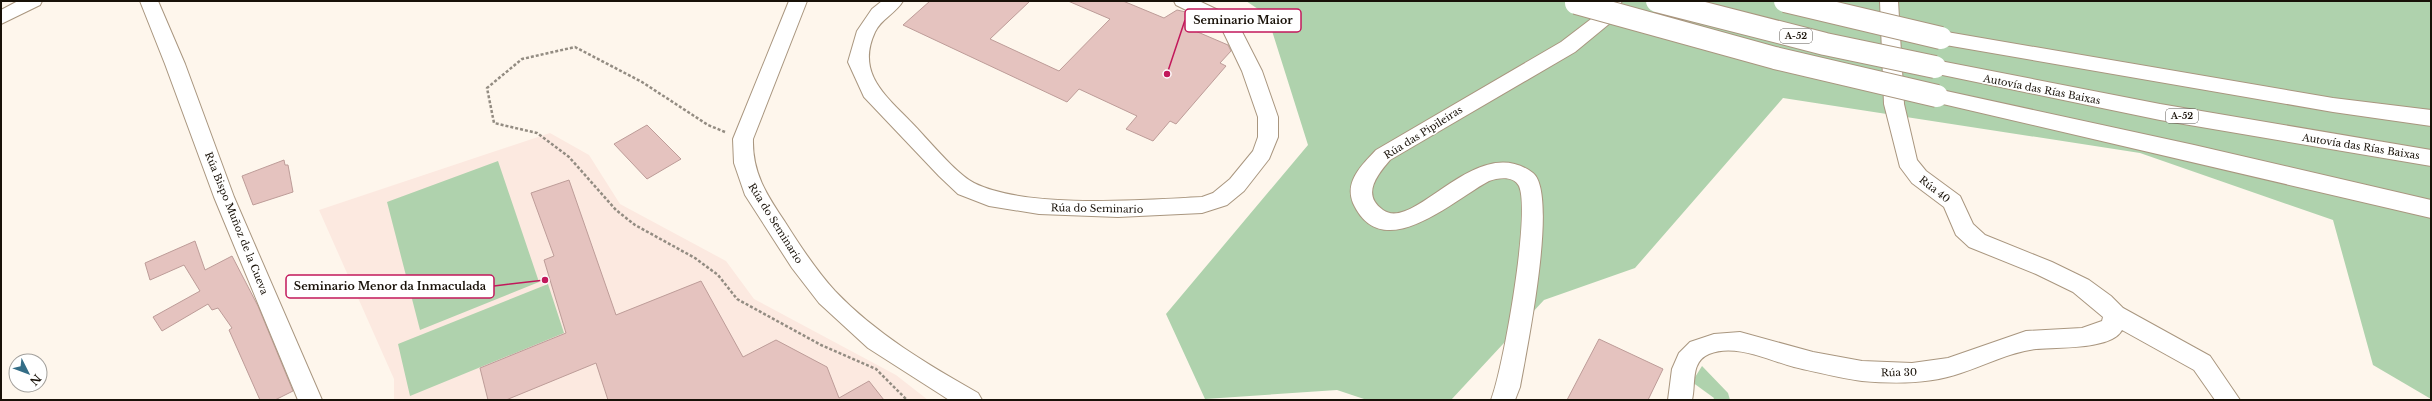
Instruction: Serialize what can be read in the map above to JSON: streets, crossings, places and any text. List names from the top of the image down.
{
  "streets": {
    "highway": ["A-52", "Autovía das Rías Baixas"],
    "street": [
      "Rúa das Pipileiras",
      "Rúa 40",
      "Rúa do Seminario",
      "Rúa Bispo Muñoz de la Cueva",
      "Rúa 30"
    ]
  },
  "crossings": [
    ["Rúa 40", "Rúa 30"]
  ],
  "places": ["Seminario Maior", "Seminario Menor da Inmaculada"],
  "north": "bottom right"
}
